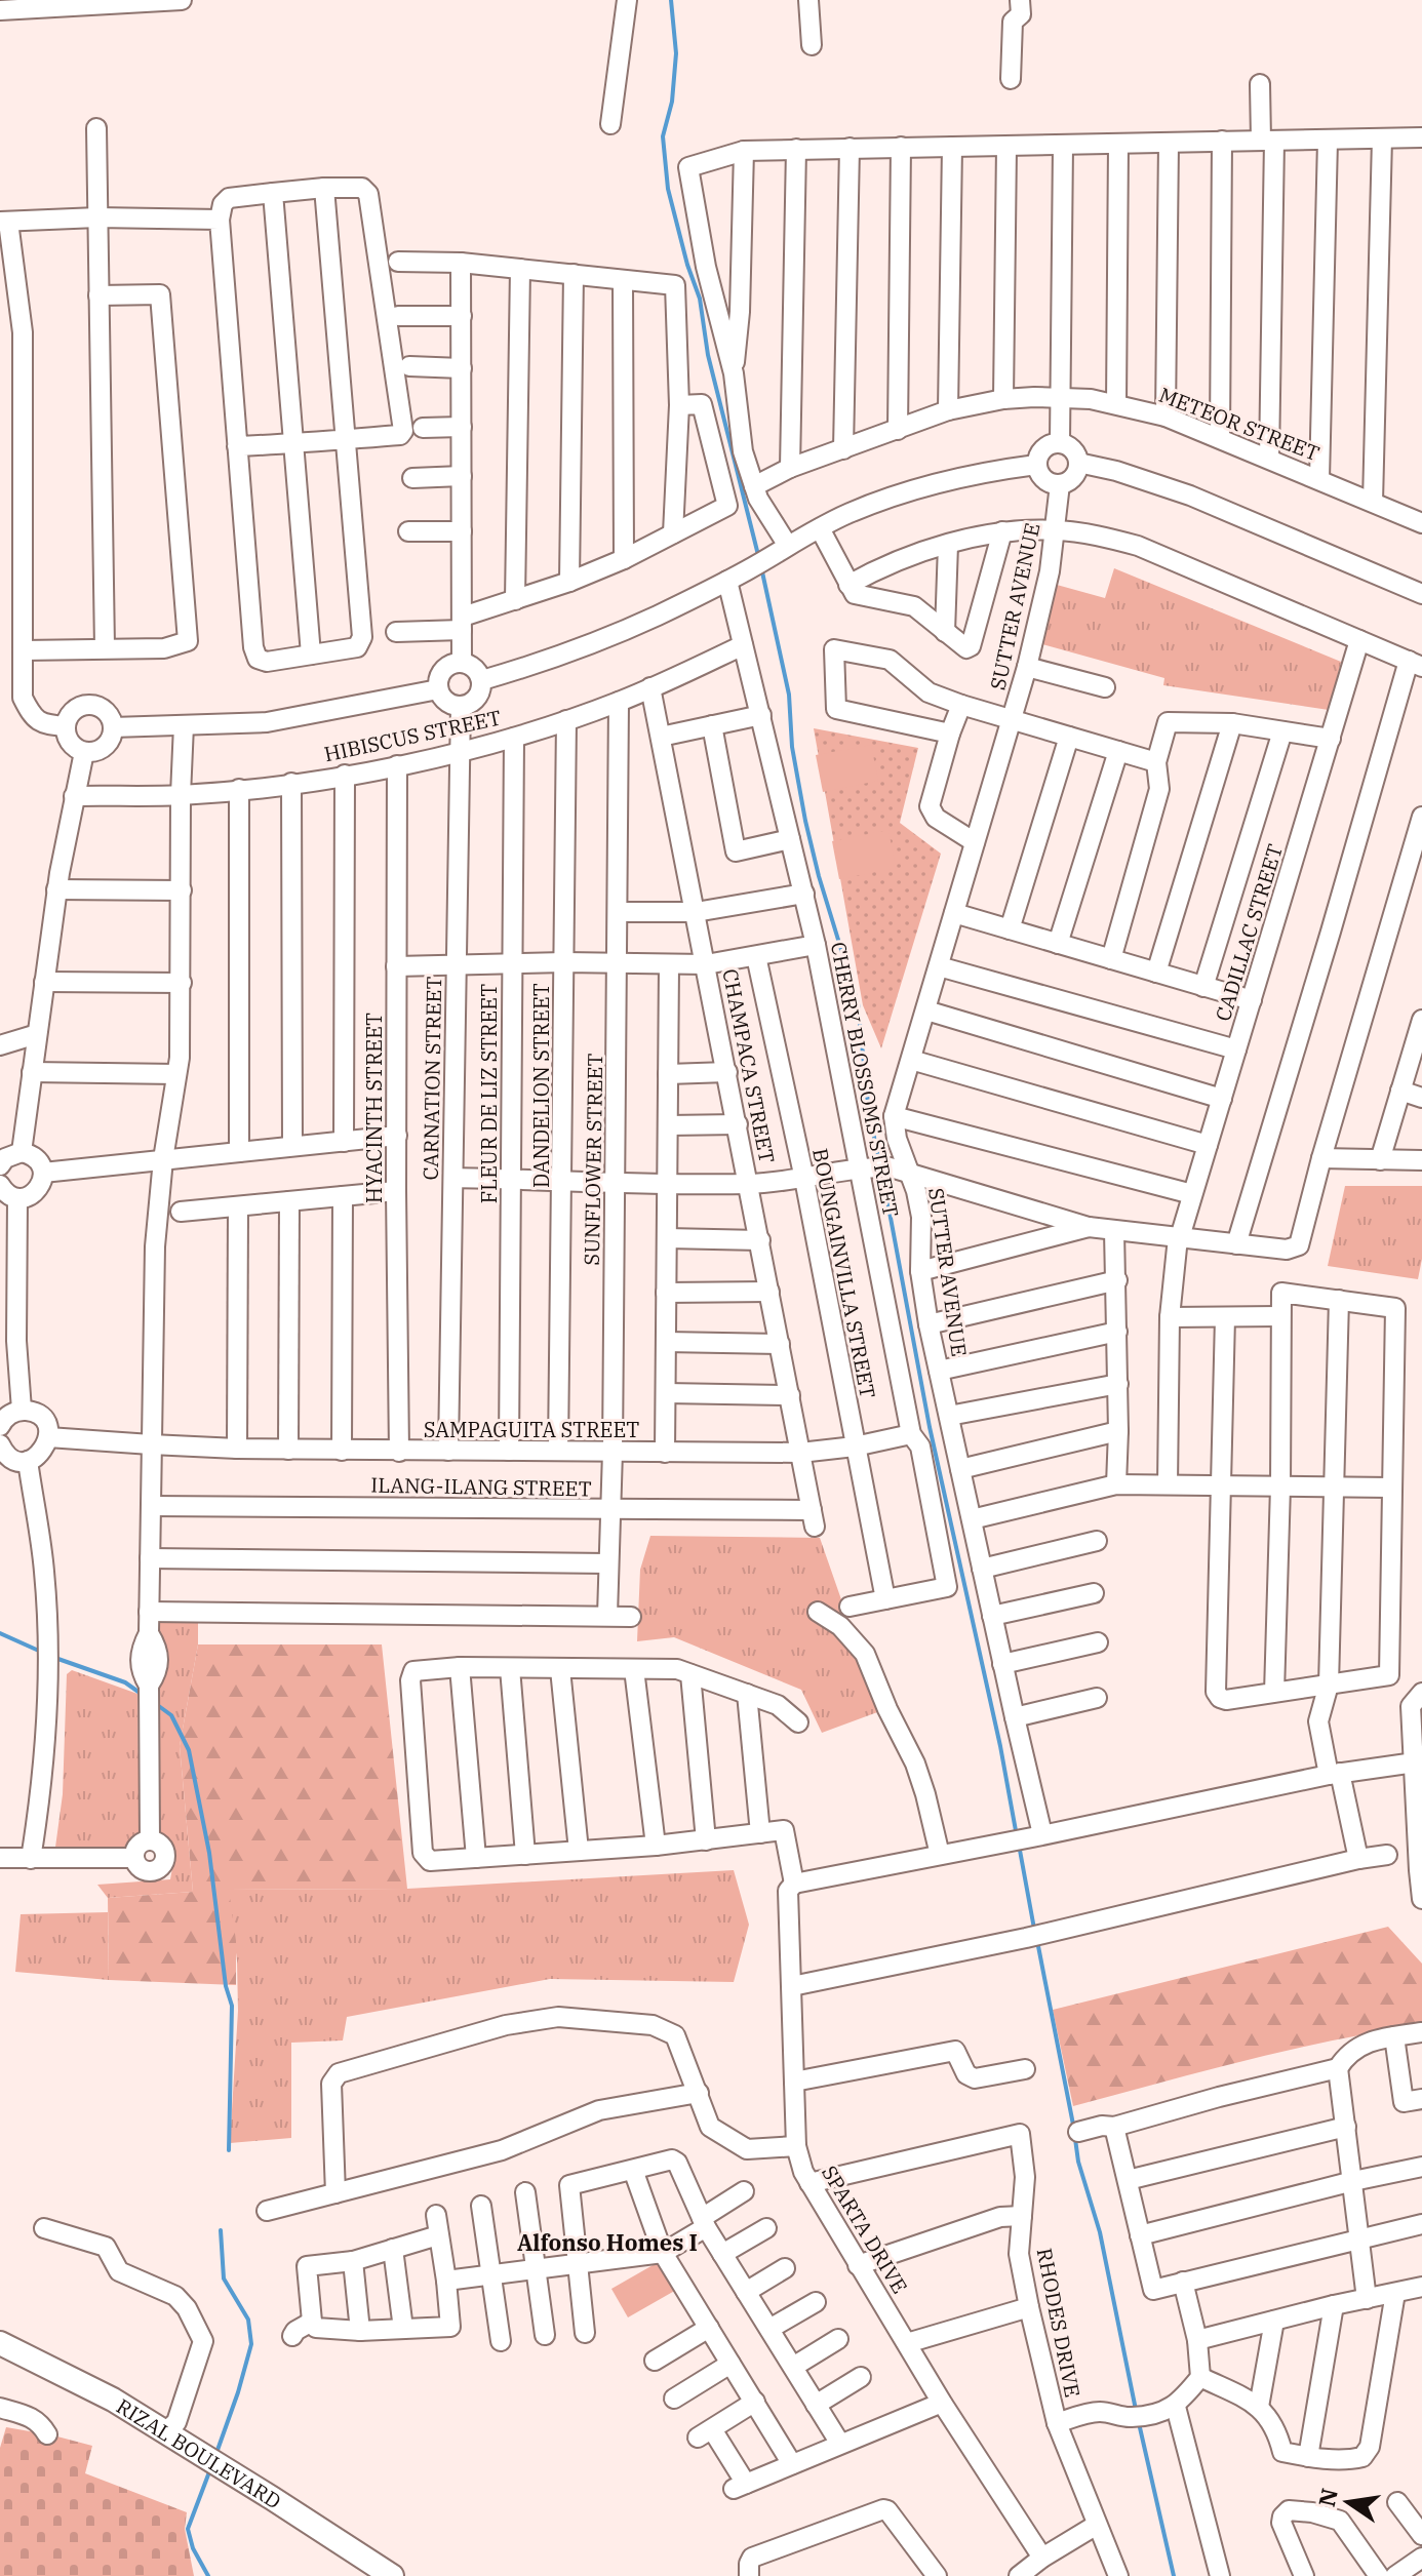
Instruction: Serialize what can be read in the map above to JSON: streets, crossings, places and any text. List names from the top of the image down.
{
  "streets": {
    "main road": ["RIZAL BOULEVARD"],
    "street": [
      "METEOR STREET",
      "SUTTER AVENUE",
      "HIBISCUS STREET",
      "CADILLAC STREET",
      "CHAMPACA STREET",
      "CARNATION STREET",
      "CHERRY BLOSSOMS STREET",
      "DANDELION STREET",
      "FLEUR DE LIZ STREET",
      "HYACINTH STREET",
      "SUNFLOWER STREET",
      "BOUNGAINVILLA STREET",
      "SAMPAGUITA STREET",
      "ILANG-ILANG STREET",
      "SPARTA DRIVE",
      "RHODES DRIVE"
    ]
  },
  "crossings": [
    ["HIBISCUS STREET", "CHAMPACA STREET"],
    ["HIBISCUS STREET", "CARNATION STREET"],
    ["HIBISCUS STREET", "CHERRY BLOSSOMS STREET"],
    ["HIBISCUS STREET", "DANDELION STREET"],
    ["HIBISCUS STREET", "FLEUR DE LIZ STREET"],
    ["HIBISCUS STREET", "HYACINTH STREET"],
    ["HIBISCUS STREET", "SUNFLOWER STREET"],
    ["CHAMPACA STREET", "SAMPAGUITA STREET"],
    ["CHAMPACA STREET", "ILANG-ILANG STREET"],
    ["CARNATION STREET", "SAMPAGUITA STREET"],
    ["CHERRY BLOSSOMS STREET", "BOUNGAINVILLA STREET"],
    ["CHERRY BLOSSOMS STREET", "SAMPAGUITA STREET"],
    ["DANDELION STREET", "SAMPAGUITA STREET"],
    ["FLEUR DE LIZ STREET", "SAMPAGUITA STREET"],
    ["HYACINTH STREET", "SAMPAGUITA STREET"],
    ["SUNFLOWER STREET", "SAMPAGUITA STREET"],
    ["SUNFLOWER STREET", "ILANG-ILANG STREET"],
    ["BOUNGAINVILLA STREET", "SAMPAGUITA STREET"],
    ["SPARTA DRIVE", "RHODES DRIVE"]
  ],
  "districts": ["Alfonso Homes I"],
  "north": "left"
}
